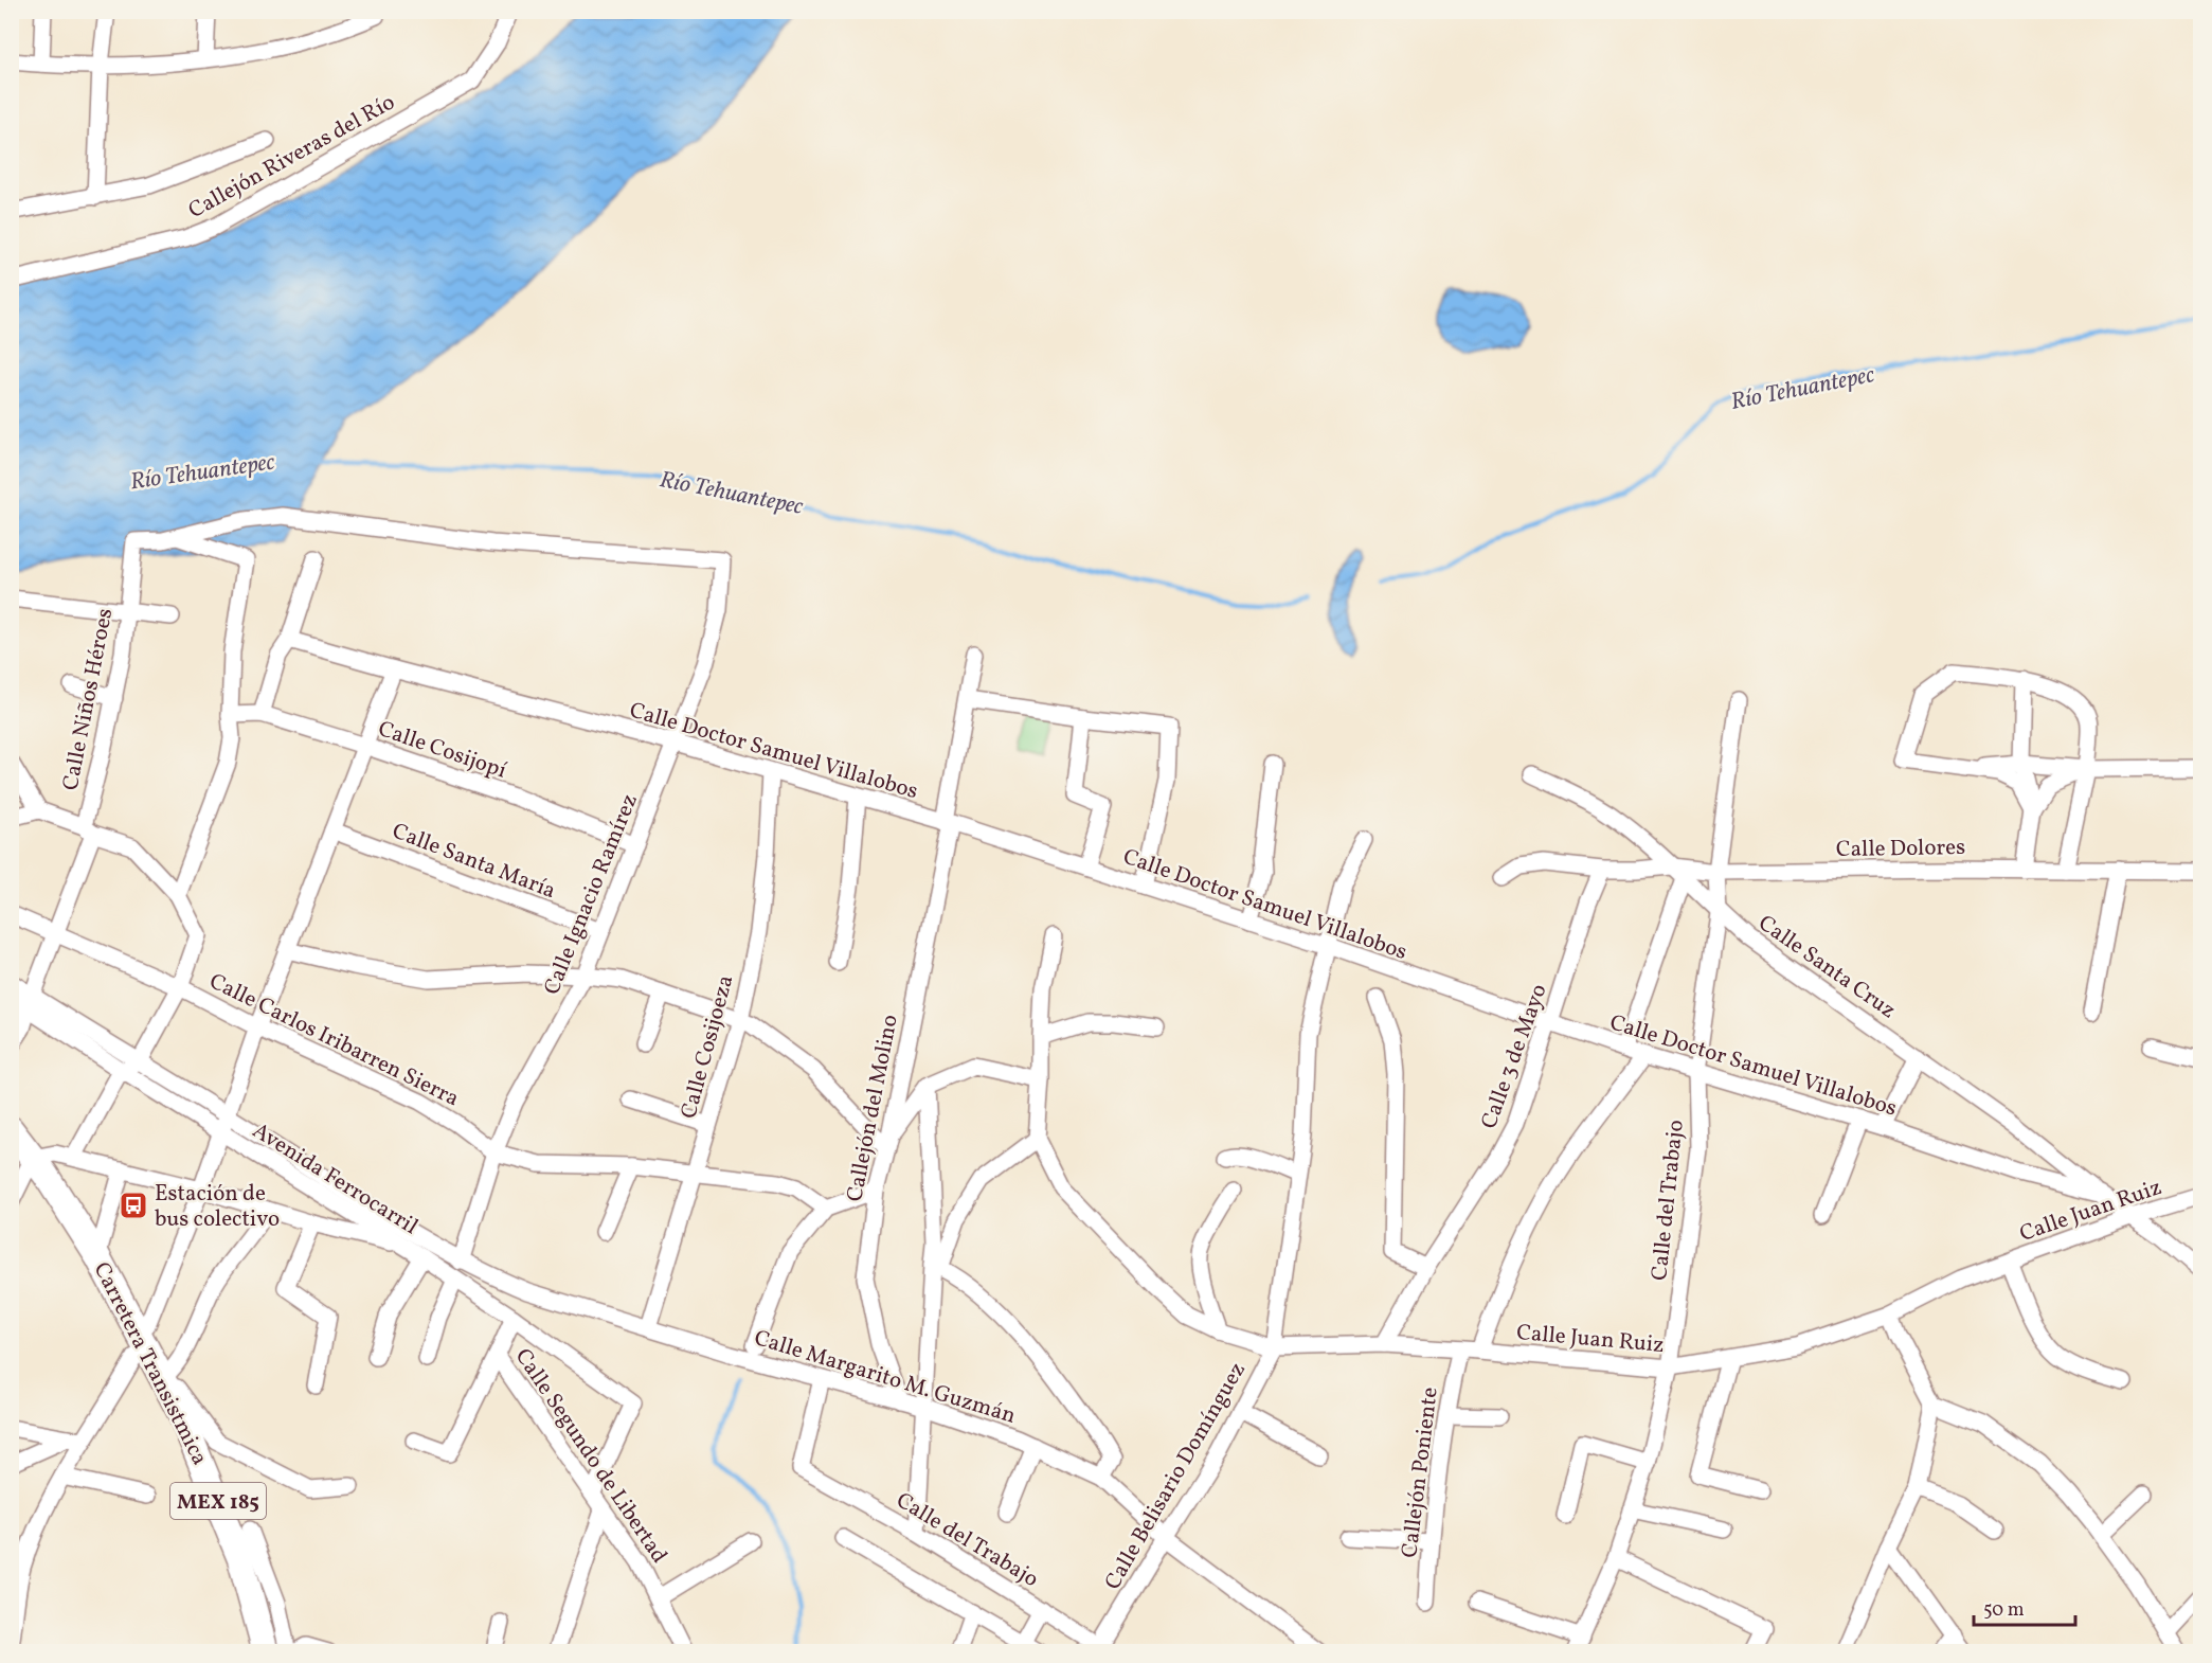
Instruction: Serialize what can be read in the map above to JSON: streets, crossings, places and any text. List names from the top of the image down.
{
  "streets": {
    "main road": ["Carretera Transistmica", "MEX 185"],
    "street": [
      "Callejón Riveras del Río",
      "Calle Niños Héroes",
      "Calle Cosijopí",
      "Calle Doctor Samuel Villalobos",
      "Calle Dolores",
      "Calle Santa María",
      "Calle Ignacio Ramírez",
      "Calle Santa Cruz",
      "Calle Carlos Iribarren Sierra",
      "Calle Cosijoeza",
      "Calle 3 de Mayo",
      "Callejón del Molino",
      "Avenida Ferrocarril",
      "Calle del Trabajo",
      "Calle Juan Ruiz",
      "Calle Margarito M. Guzmán",
      "Calle Segundo de Libertad",
      "Callejón Poniente",
      "Calle Belisario Domínguez"
    ]
  },
  "crossings": [
    ["Calle Niños Héroes", "Calle Ignacio Ramírez"],
    ["Calle Niños Héroes", "Calle Carlos Iribarren Sierra"],
    ["Calle Niños Héroes", "Avenida Ferrocarril"],
    ["Calle Niños Héroes", "Calle Margarito M. Guzmán"],
    ["Calle Cosijopí", "Calle Ignacio Ramírez"],
    ["Calle Doctor Samuel Villalobos", "Calle Ignacio Ramírez"],
    ["Calle Doctor Samuel Villalobos", "Calle Santa Cruz"],
    ["Calle Doctor Samuel Villalobos", "Calle Cosijoeza"],
    ["Calle Doctor Samuel Villalobos", "Calle 3 de Mayo"],
    ["Calle Doctor Samuel Villalobos", "Callejón del Molino"],
    ["Calle Doctor Samuel Villalobos", "Calle del Trabajo"],
    ["Calle Doctor Samuel Villalobos", "Calle Juan Ruiz"],
    ["Calle Doctor Samuel Villalobos", "Calle Belisario Domínguez"],
    ["Calle Dolores", "Calle Santa Cruz"],
    ["Calle Dolores", "Calle 3 de Mayo"],
    ["Calle Dolores", "Calle del Trabajo"],
    ["Calle Santa María", "Calle Ignacio Ramírez"],
    ["Calle Ignacio Ramírez", "Calle Carlos Iribarren Sierra"],
    ["Calle Ignacio Ramírez", "Calle Margarito M. Guzmán"],
    ["Calle Santa Cruz", "Calle del Trabajo"],
    ["Calle Carlos Iribarren Sierra", "Calle Cosijoeza"],
    ["Calle Cosijoeza", "Calle Margarito M. Guzmán"],
    ["Calle 3 de Mayo", "Calle Juan Ruiz"],
    ["Callejón del Molino", "Calle Margarito M. Guzmán"],
    ["Avenida Ferrocarril", "Calle Margarito M. Guzmán"],
    ["Avenida Ferrocarril", "Calle Segundo de Libertad"],
    ["Calle del Trabajo", "Calle Juan Ruiz"],
    ["Calle del Trabajo", "Calle Margarito M. Guzmán"],
    ["Calle del Trabajo", "Calle Belisario Domínguez"],
    ["Calle Juan Ruiz", "Callejón Poniente"],
    ["Calle Juan Ruiz", "Calle Belisario Domínguez"],
    ["Calle Margarito M. Guzmán", "Calle Belisario Domínguez"]
  ],
  "water": ["Río Tehuantepec"],
  "places": {
    "bus stop": ["Estación de bus colectivo"]
  },
  "scale_bar": "50 m"
}
